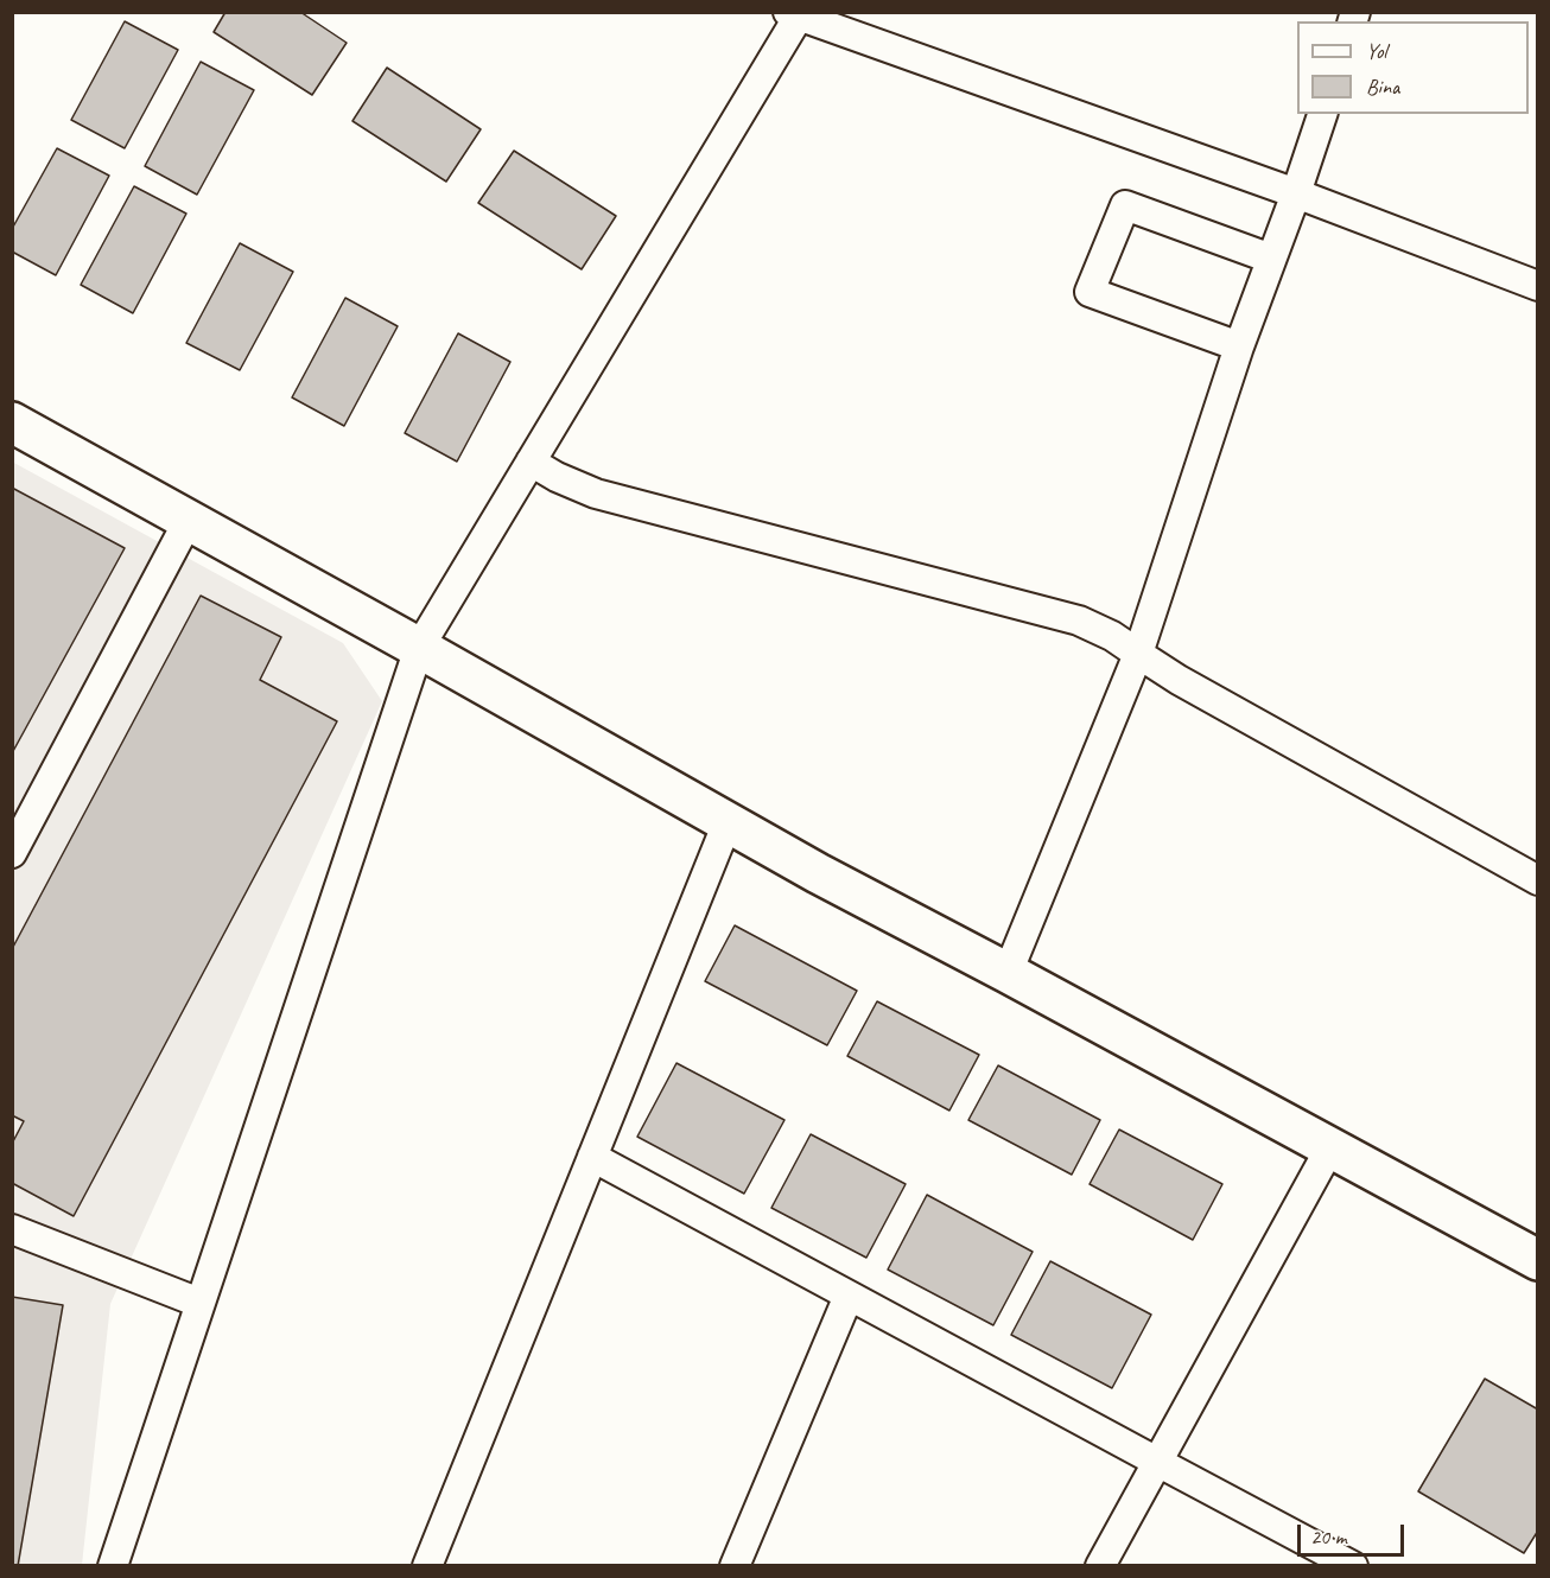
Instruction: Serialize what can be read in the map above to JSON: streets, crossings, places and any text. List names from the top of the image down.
{
  "legend": ["Yol", "Bina"],
  "scale_bar": "20 m"
}
